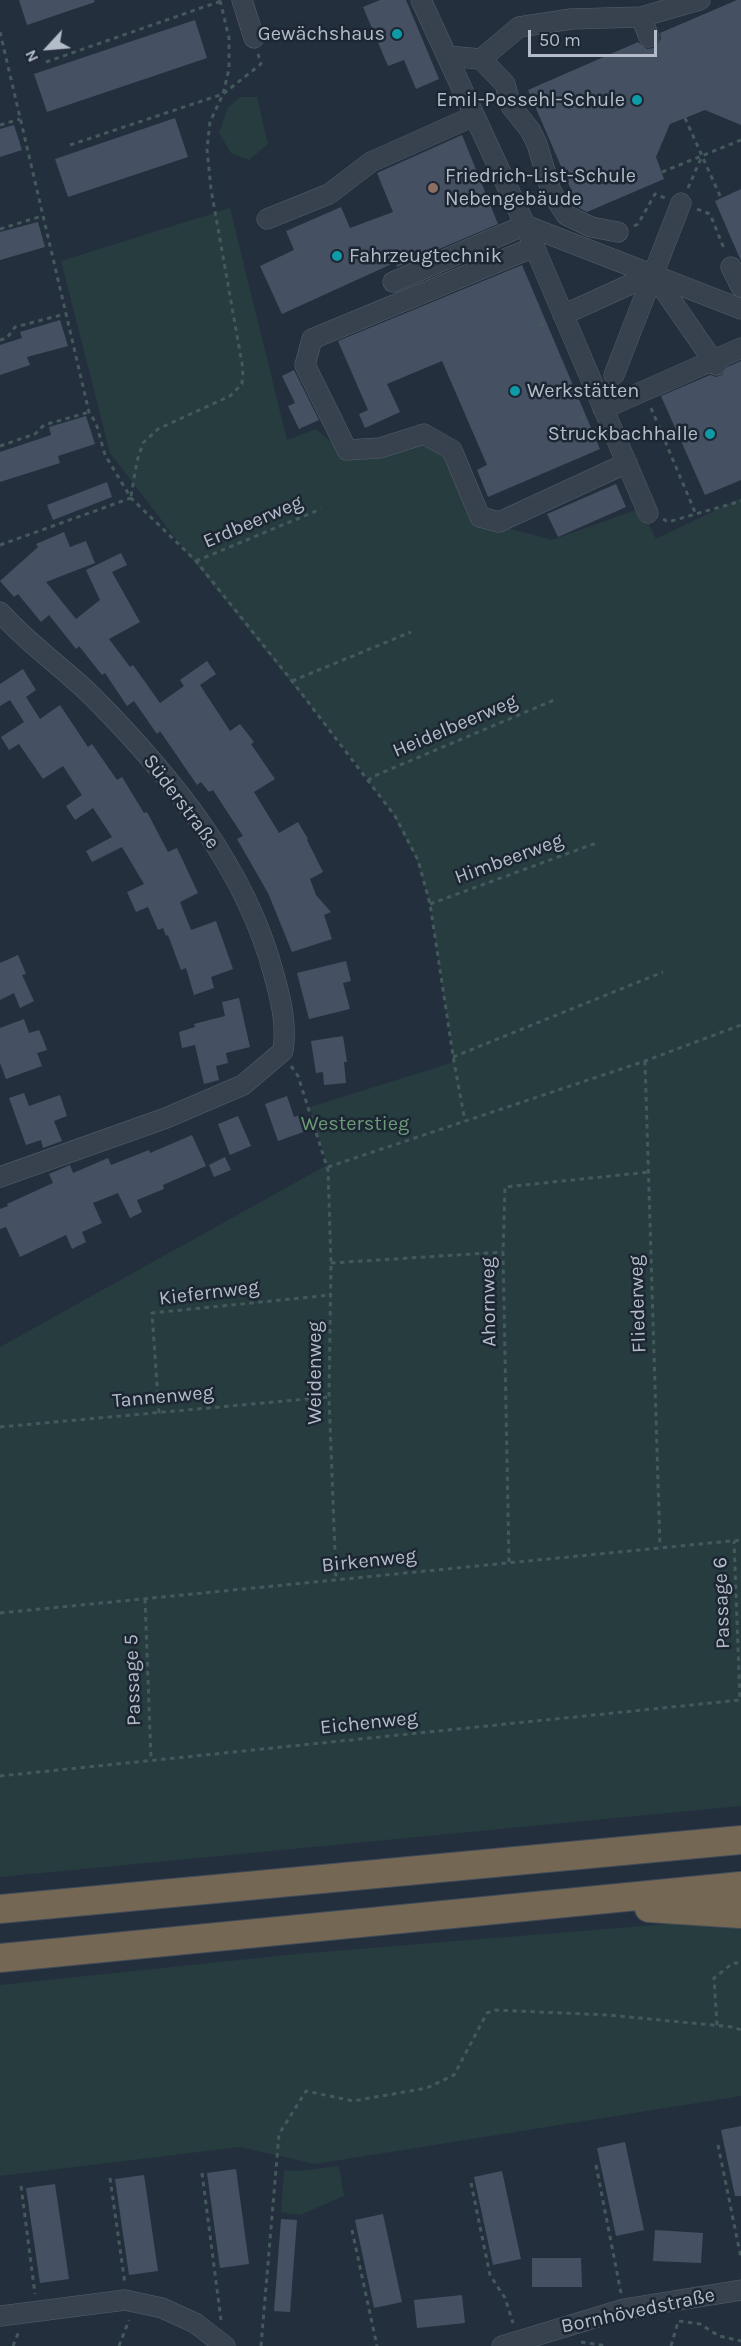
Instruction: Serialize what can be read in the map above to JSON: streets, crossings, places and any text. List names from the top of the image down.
{
  "streets": {
    "street": ["Süderstraße", "Bornhövedstraße"],
    "path": [
      "Erdbeerweg",
      "Heidelbeerweg",
      "Himbeerweg",
      "Kiefernweg",
      "Ahornweg",
      "Fliederweg",
      "Weidenweg",
      "Tannenweg",
      "Birkenweg",
      "Passage 6",
      "Passage 5",
      "Eichenweg"
    ]
  },
  "crossings": [
    ["Süderstraße", "Weidenweg"],
    ["Kiefernweg", "Weidenweg"],
    ["Kiefernweg", "Tannenweg"],
    ["Ahornweg", "Fliederweg"],
    ["Ahornweg", "Birkenweg"],
    ["Fliederweg", "Birkenweg"],
    ["Weidenweg", "Tannenweg"],
    ["Weidenweg", "Birkenweg"],
    ["Birkenweg", "Passage 6"],
    ["Birkenweg", "Passage 5"],
    ["Passage 6", "Eichenweg"],
    ["Passage 5", "Eichenweg"]
  ],
  "parks": ["Westerstieg"],
  "places": [
    "Gewächshaus",
    "Emil-Possehl-Schule",
    "Friedrich-List-Schule Nebengebäude",
    "Fahrzeugtechnik",
    "Werkstätten",
    "Struckbachhalle"
  ],
  "scale_bar": "50 m",
  "north": "bottom left"
}
